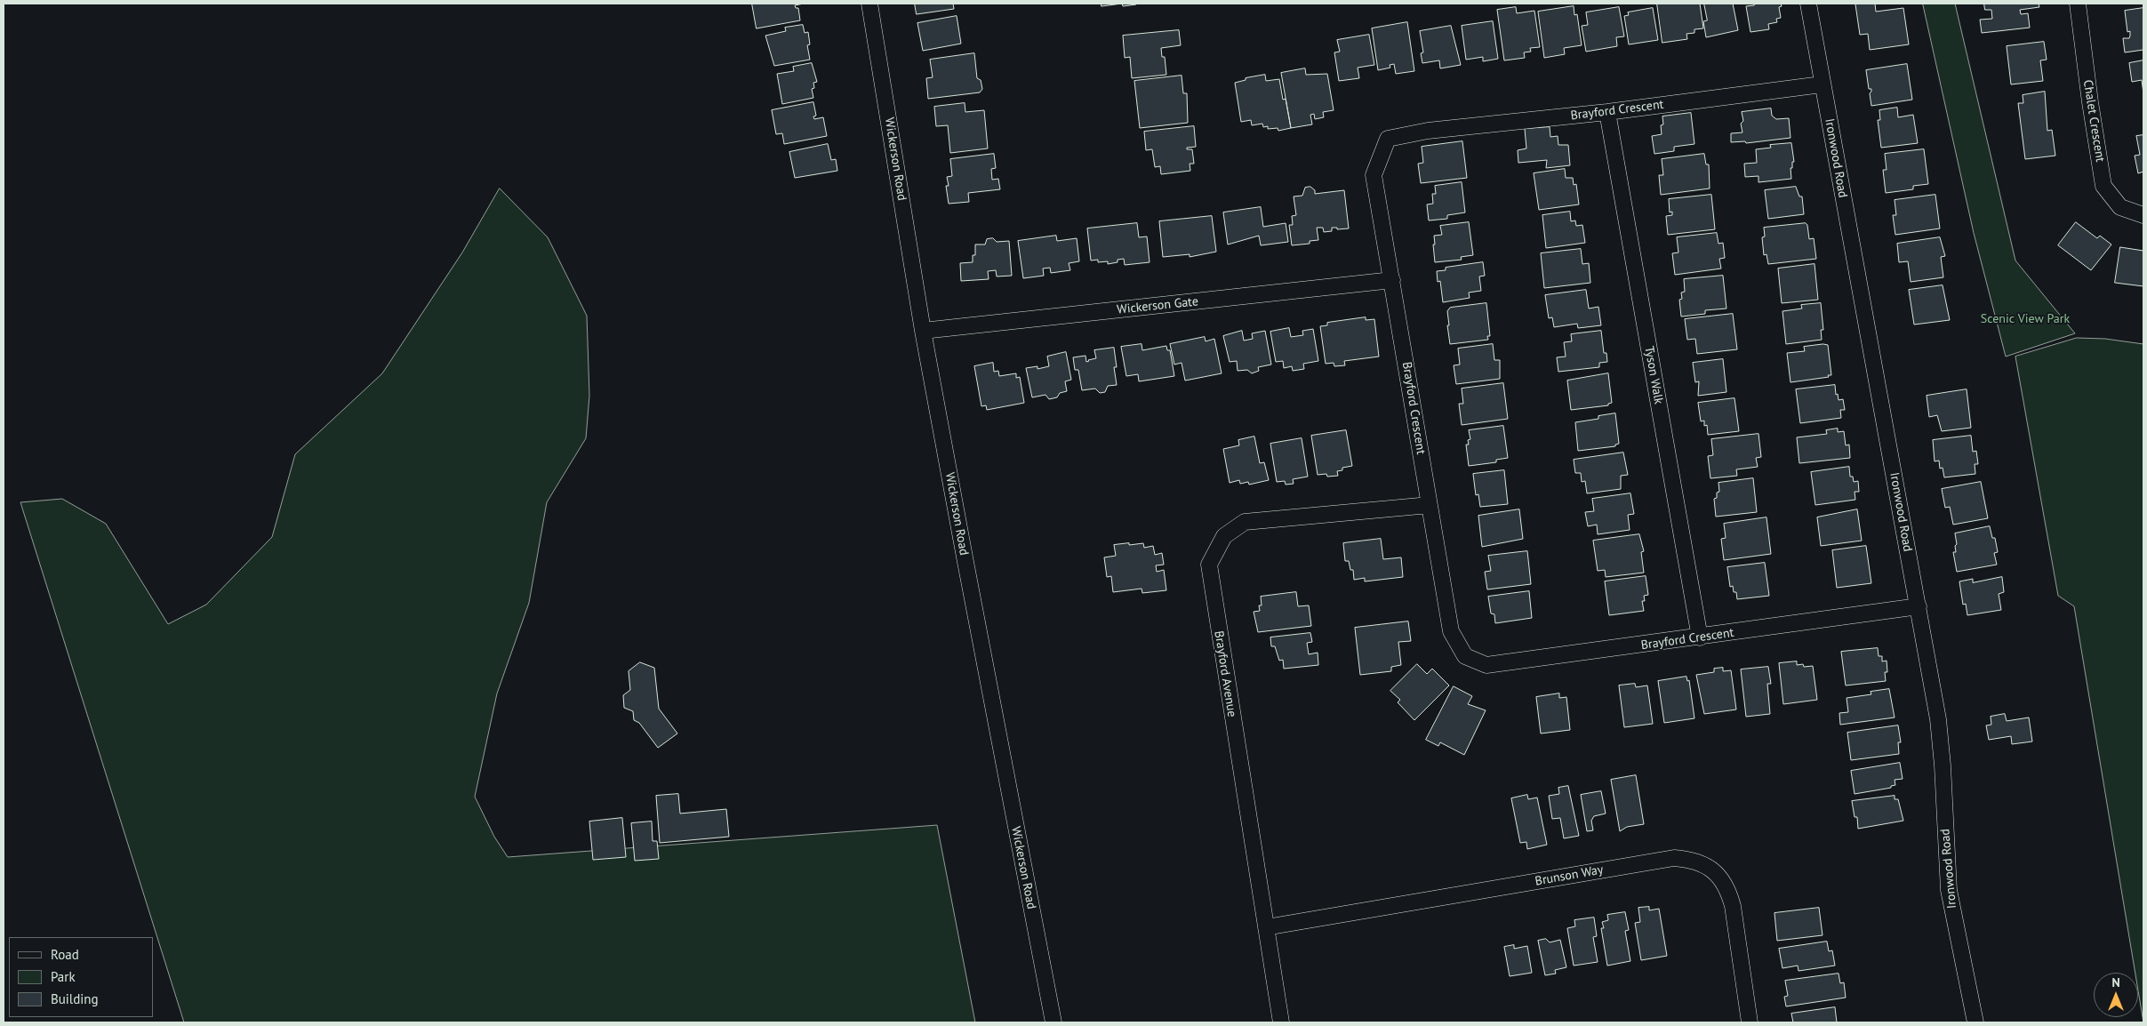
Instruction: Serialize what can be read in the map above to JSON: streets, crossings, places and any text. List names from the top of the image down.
{
  "streets": {
    "street": [
      "Brayford Crescent",
      "Chalet Crescent",
      "Ironwood Road",
      "Wickerson Road",
      "Wickerson Gate",
      "Tyson Walk",
      "Brayford Avenue",
      "Brunson Way"
    ]
  },
  "crossings": [
    ["Brayford Crescent", "Ironwood Road"],
    ["Brayford Crescent", "Wickerson Gate"],
    ["Brayford Crescent", "Tyson Walk"],
    ["Brayford Crescent", "Brayford Avenue"],
    ["Wickerson Road", "Wickerson Gate"],
    ["Brayford Avenue", "Brunson Way"]
  ],
  "parks": ["Scenic View Park"],
  "legend": ["Road", "Park", "Building"],
  "north": "top"
}
